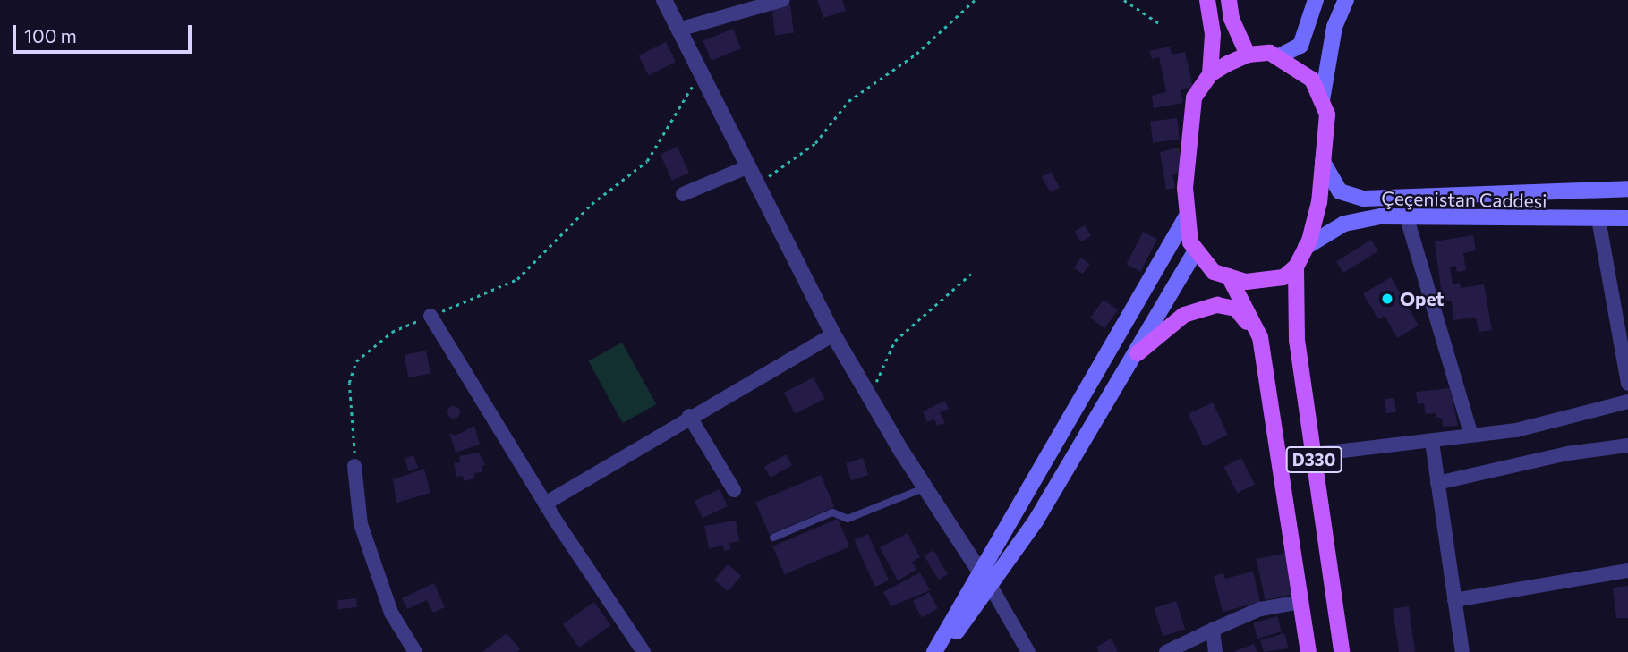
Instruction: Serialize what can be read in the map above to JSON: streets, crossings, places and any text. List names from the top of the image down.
{
  "streets": {
    "main road": ["Çeçenistan Caddesi", "D330"]
  },
  "crossings": [
    ["Çeçenistan Caddesi", "D330"]
  ],
  "places": ["Opet"],
  "scale_bar": "100 m"
}
